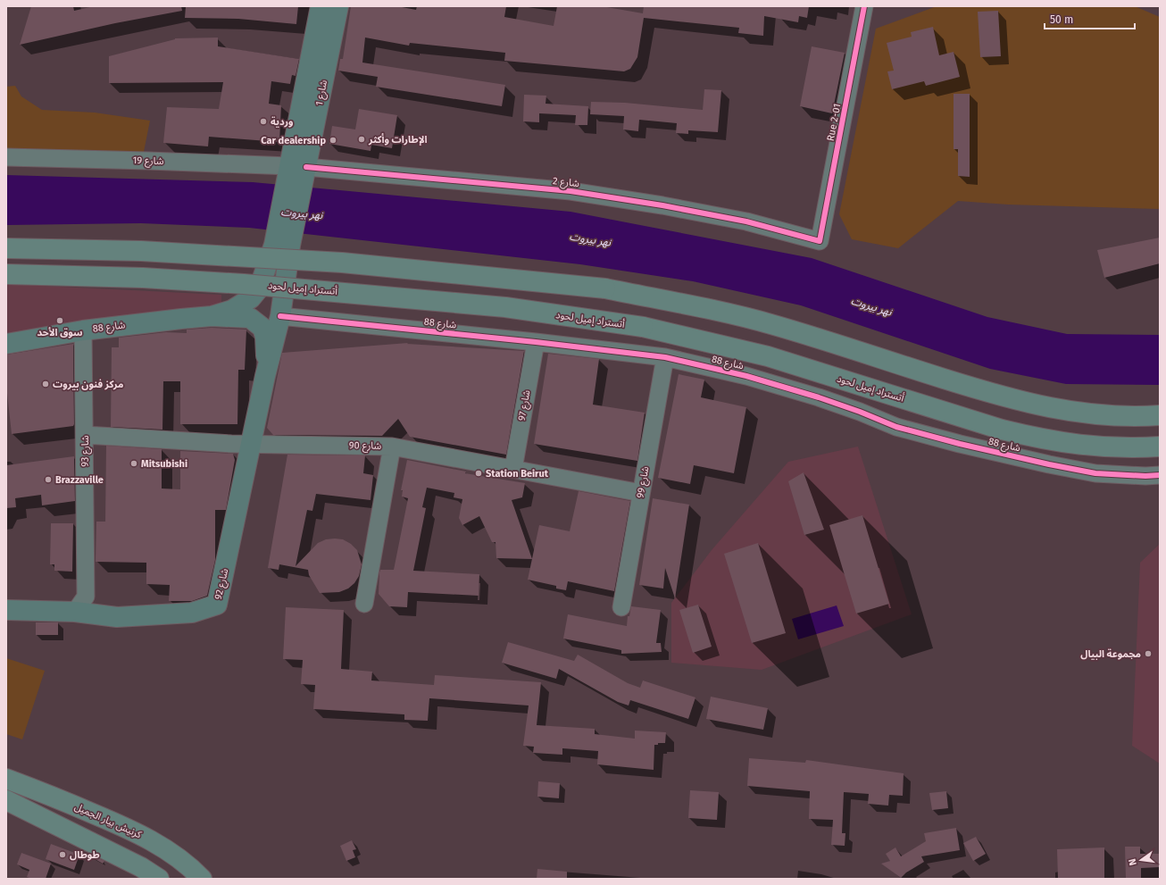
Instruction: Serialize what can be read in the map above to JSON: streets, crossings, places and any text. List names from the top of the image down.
{
  "streets": {
    "highway": ["أتستراد إميل لحود", "كرنيش بيار الجميل"],
    "main road": ["شارع 1", "شارع 88", "شارع 92"],
    "street": [
      "Rue 2-01",
      "شارع 19",
      "شارع 2",
      "شارع 97",
      "شارع 90",
      "شارع 93",
      "شارع 99"
    ]
  },
  "crossings": [
    ["شارع 1", "شارع 19"],
    ["شارع 1", "شارع 2"],
    ["Rue 2-01", "شارع 2"],
    ["شارع 19", "شارع 2"],
    ["شارع 88", "شارع 97"],
    ["شارع 88", "شارع 93"],
    ["شارع 88", "شارع 99"],
    ["شارع 97", "شارع 90"],
    ["شارع 90", "شارع 93"],
    ["شارع 90", "شارع 99"],
    ["شارع 90", "شارع 92"],
    ["شارع 93", "شارع 92"]
  ],
  "water": ["نهر بيروت"],
  "places": [
    "وردية",
    "الإطارات وأكثر",
    "Car dealership",
    "سوق الأحد",
    "مركز فنون بيروت",
    "Mitsubishi",
    "Station Beirut",
    "Brazzaville",
    "مجموعة البيال",
    "طوطال"
  ],
  "scale_bar": "50 m",
  "north": "left"
}
